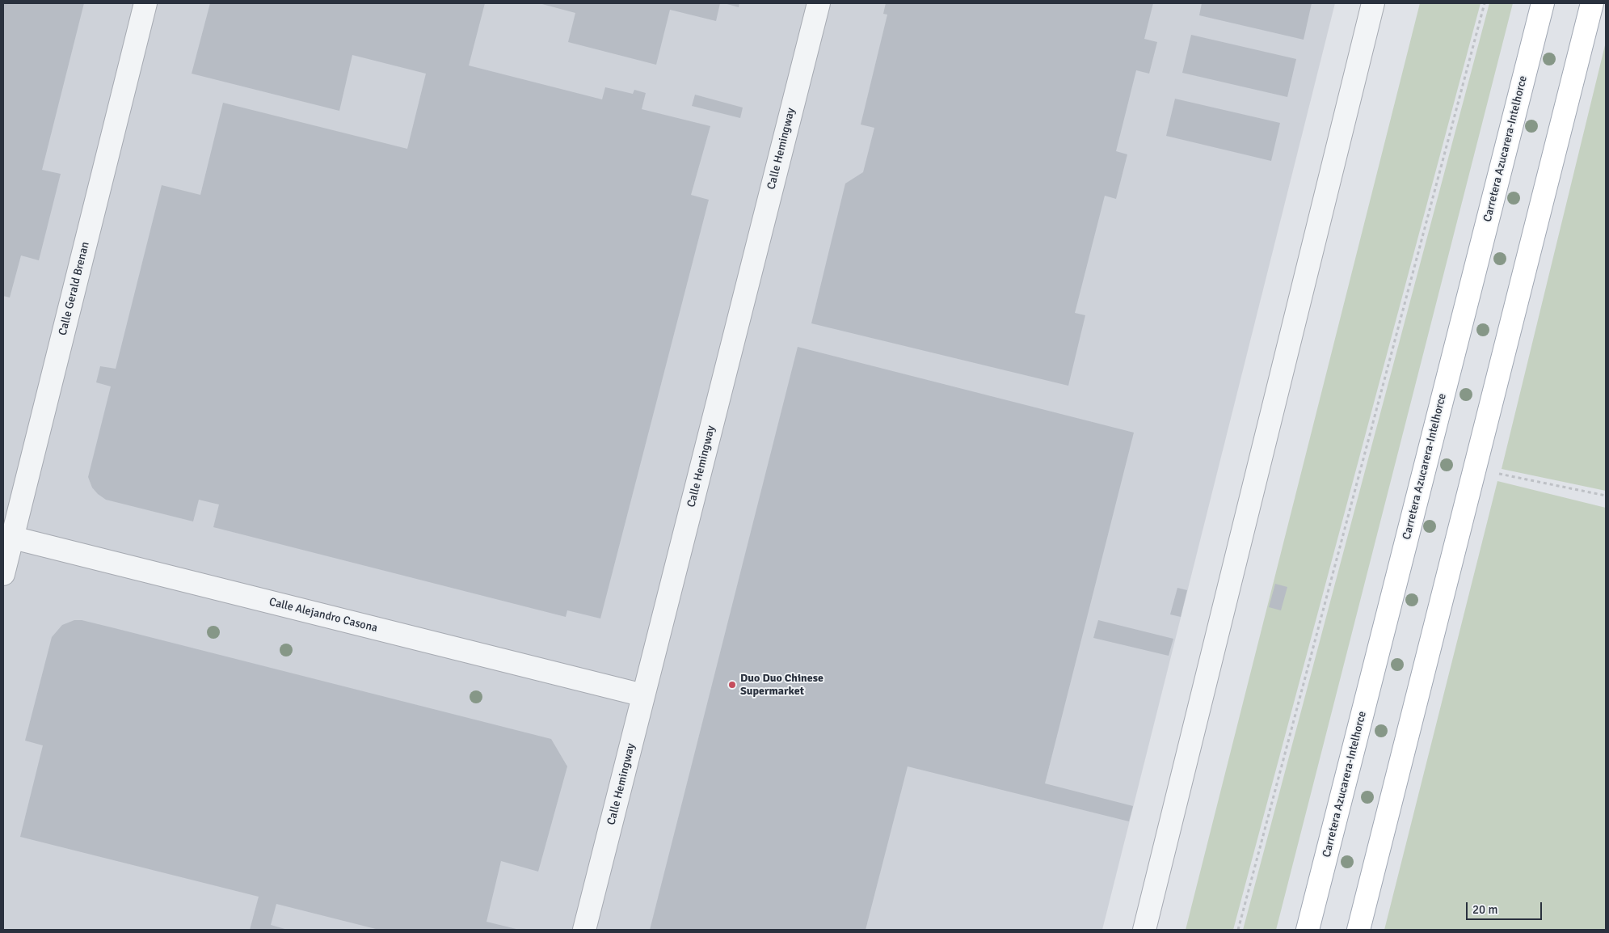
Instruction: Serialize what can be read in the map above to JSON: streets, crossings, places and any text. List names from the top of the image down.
{
  "streets": {
    "main road": ["Carretera Azucarera-Intelhorce"],
    "street": ["Calle Hemingway", "Calle Gerald Brenan", "Calle Alejandro Casona"]
  },
  "crossings": [
    ["Calle Hemingway", "Calle Alejandro Casona"],
    ["Calle Gerald Brenan", "Calle Alejandro Casona"]
  ],
  "places": ["Duo Duo Chinese Supermarket"],
  "scale_bar": "20 m"
}
